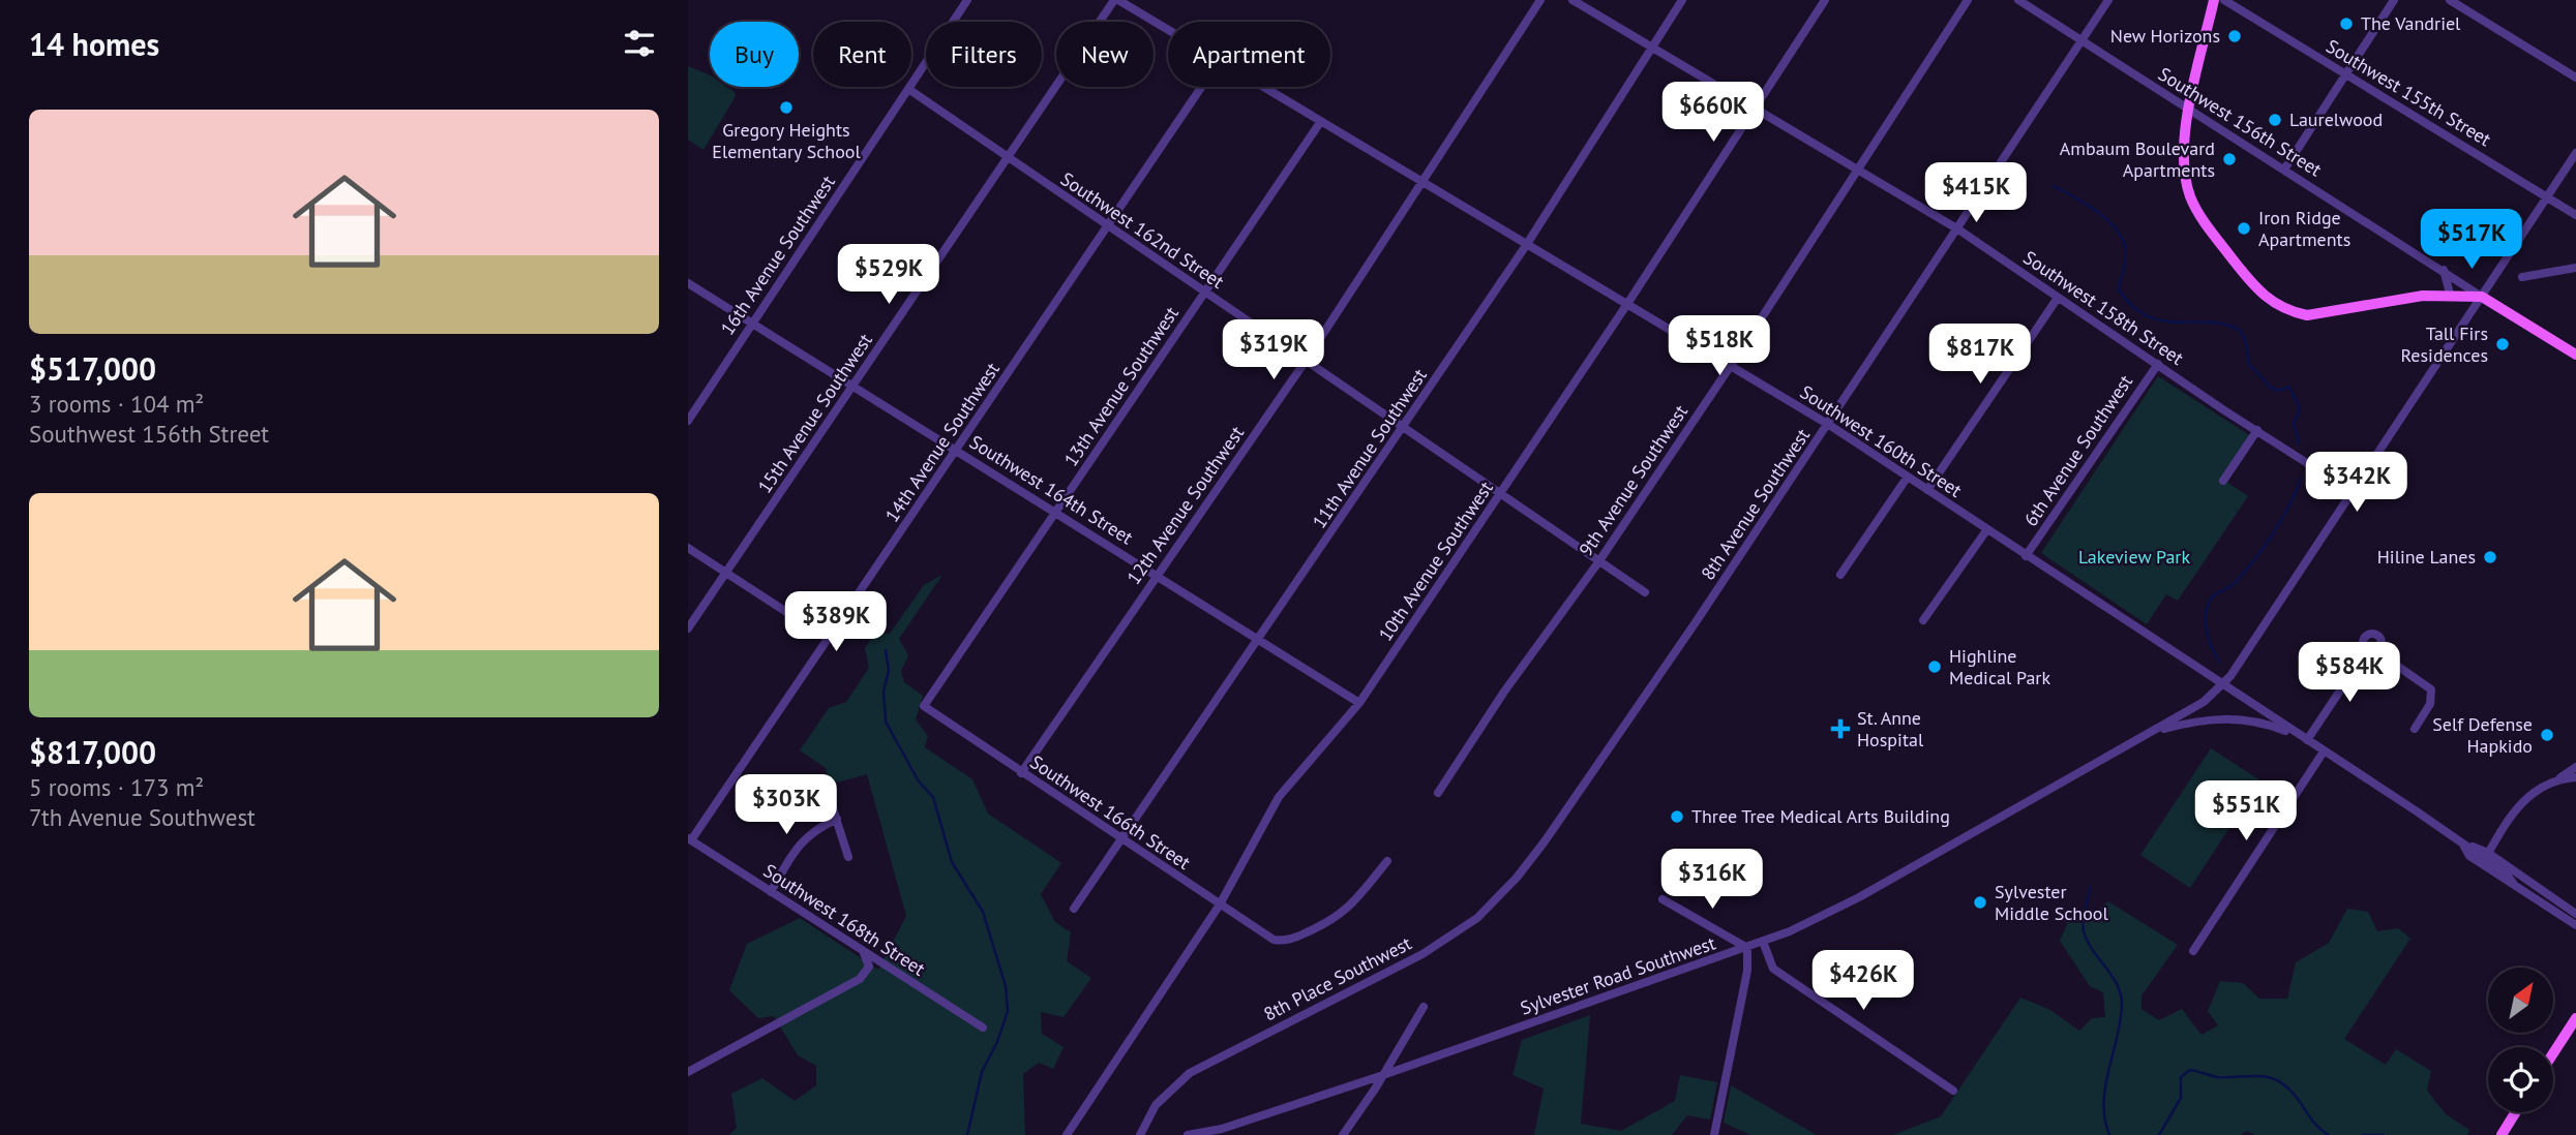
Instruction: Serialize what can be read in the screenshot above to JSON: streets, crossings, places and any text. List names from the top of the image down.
{
  "streets": {
    "street": [
      "Southwest 155th Street",
      "Southwest 156th Street",
      "Southwest 162nd Street",
      "16th Avenue Southwest",
      "Southwest 158th Street",
      "13th Avenue Southwest",
      "15th Avenue Southwest",
      "Southwest 160th Street",
      "14th Avenue Southwest",
      "11th Avenue Southwest",
      "6th Avenue Southwest",
      "9th Avenue Southwest",
      "Southwest 164th Street",
      "8th Avenue Southwest",
      "12th Avenue Southwest",
      "10th Avenue Southwest",
      "Southwest 166th Street",
      "Southwest 168th Street",
      "Sylvester Road Southwest",
      "8th Place Southwest"
    ]
  },
  "crossings": [
    ["Southwest 156th Street", "8th Avenue Southwest"],
    ["Southwest 162nd Street", "16th Avenue Southwest"],
    ["Southwest 162nd Street", "13th Avenue Southwest"],
    ["Southwest 162nd Street", "15th Avenue Southwest"],
    ["Southwest 162nd Street", "14th Avenue Southwest"],
    ["Southwest 162nd Street", "11th Avenue Southwest"],
    ["Southwest 162nd Street", "9th Avenue Southwest"],
    ["Southwest 162nd Street", "12th Avenue Southwest"],
    ["Southwest 162nd Street", "10th Avenue Southwest"],
    ["16th Avenue Southwest", "Southwest 164th Street"],
    ["Southwest 158th Street", "11th Avenue Southwest"],
    ["Southwest 158th Street", "6th Avenue Southwest"],
    ["Southwest 158th Street", "9th Avenue Southwest"],
    ["Southwest 158th Street", "8th Avenue Southwest"],
    ["Southwest 158th Street", "10th Avenue Southwest"],
    ["13th Avenue Southwest", "Southwest 160th Street"],
    ["13th Avenue Southwest", "Southwest 164th Street"],
    ["13th Avenue Southwest", "Southwest 166th Street"],
    ["15th Avenue Southwest", "Southwest 160th Street"],
    ["15th Avenue Southwest", "Southwest 164th Street"],
    ["Southwest 160th Street", "11th Avenue Southwest"],
    ["Southwest 160th Street", "6th Avenue Southwest"],
    ["Southwest 160th Street", "9th Avenue Southwest"],
    ["Southwest 160th Street", "8th Avenue Southwest"],
    ["Southwest 160th Street", "12th Avenue Southwest"],
    ["Southwest 160th Street", "10th Avenue Southwest"],
    ["Southwest 160th Street", "Sylvester Road Southwest"],
    ["14th Avenue Southwest", "Southwest 164th Street"],
    ["14th Avenue Southwest", "Southwest 168th Street"],
    ["11th Avenue Southwest", "Southwest 164th Street"],
    ["11th Avenue Southwest", "Southwest 166th Street"],
    ["Southwest 164th Street", "12th Avenue Southwest"],
    ["Southwest 164th Street", "10th Avenue Southwest"],
    ["8th Avenue Southwest", "8th Place Southwest"],
    ["12th Avenue Southwest", "Southwest 166th Street"],
    ["10th Avenue Southwest", "Southwest 166th Street"]
  ],
  "parks": ["Lakeview Park"],
  "places": {
    "other": [
      "The Vandriel",
      "New Horizons",
      "Gregory Heights Elementary School",
      "Laurelwood",
      "Ambaum Boulevard Apartments",
      "Iron Ridge Apartments",
      "Tall Firs Residences",
      "Hiline Lanes",
      "Highline Medical Park",
      "Self Defense Hapkido",
      "Three Tree Medical Arts Building",
      "Sylvester Middle School"
    ],
    "health": ["St. Anne Hospital"]
  },
  "north": "top right",
  "page": {
    "heading": "14 homes",
    "chip": [
      "Buy",
      "Rent",
      "Filters",
      "New",
      "Apartment"
    ],
    "price": [
      "$660K",
      "$415K",
      "$517K",
      "$529K",
      "$518K",
      "$319K",
      "$817K",
      "$342K",
      "$389K",
      "$584K",
      "$303K",
      "$551K",
      "$316K",
      "$426K"
    ],
    "list": [
      {
        "name": "$517,000",
        "note": "3 rooms · 104 m² · Southwest 156th Street"
      },
      {
        "name": "$817,000",
        "note": "5 rooms · 173 m² · 7th Avenue Southwest"
      }
    ]
  }
}
